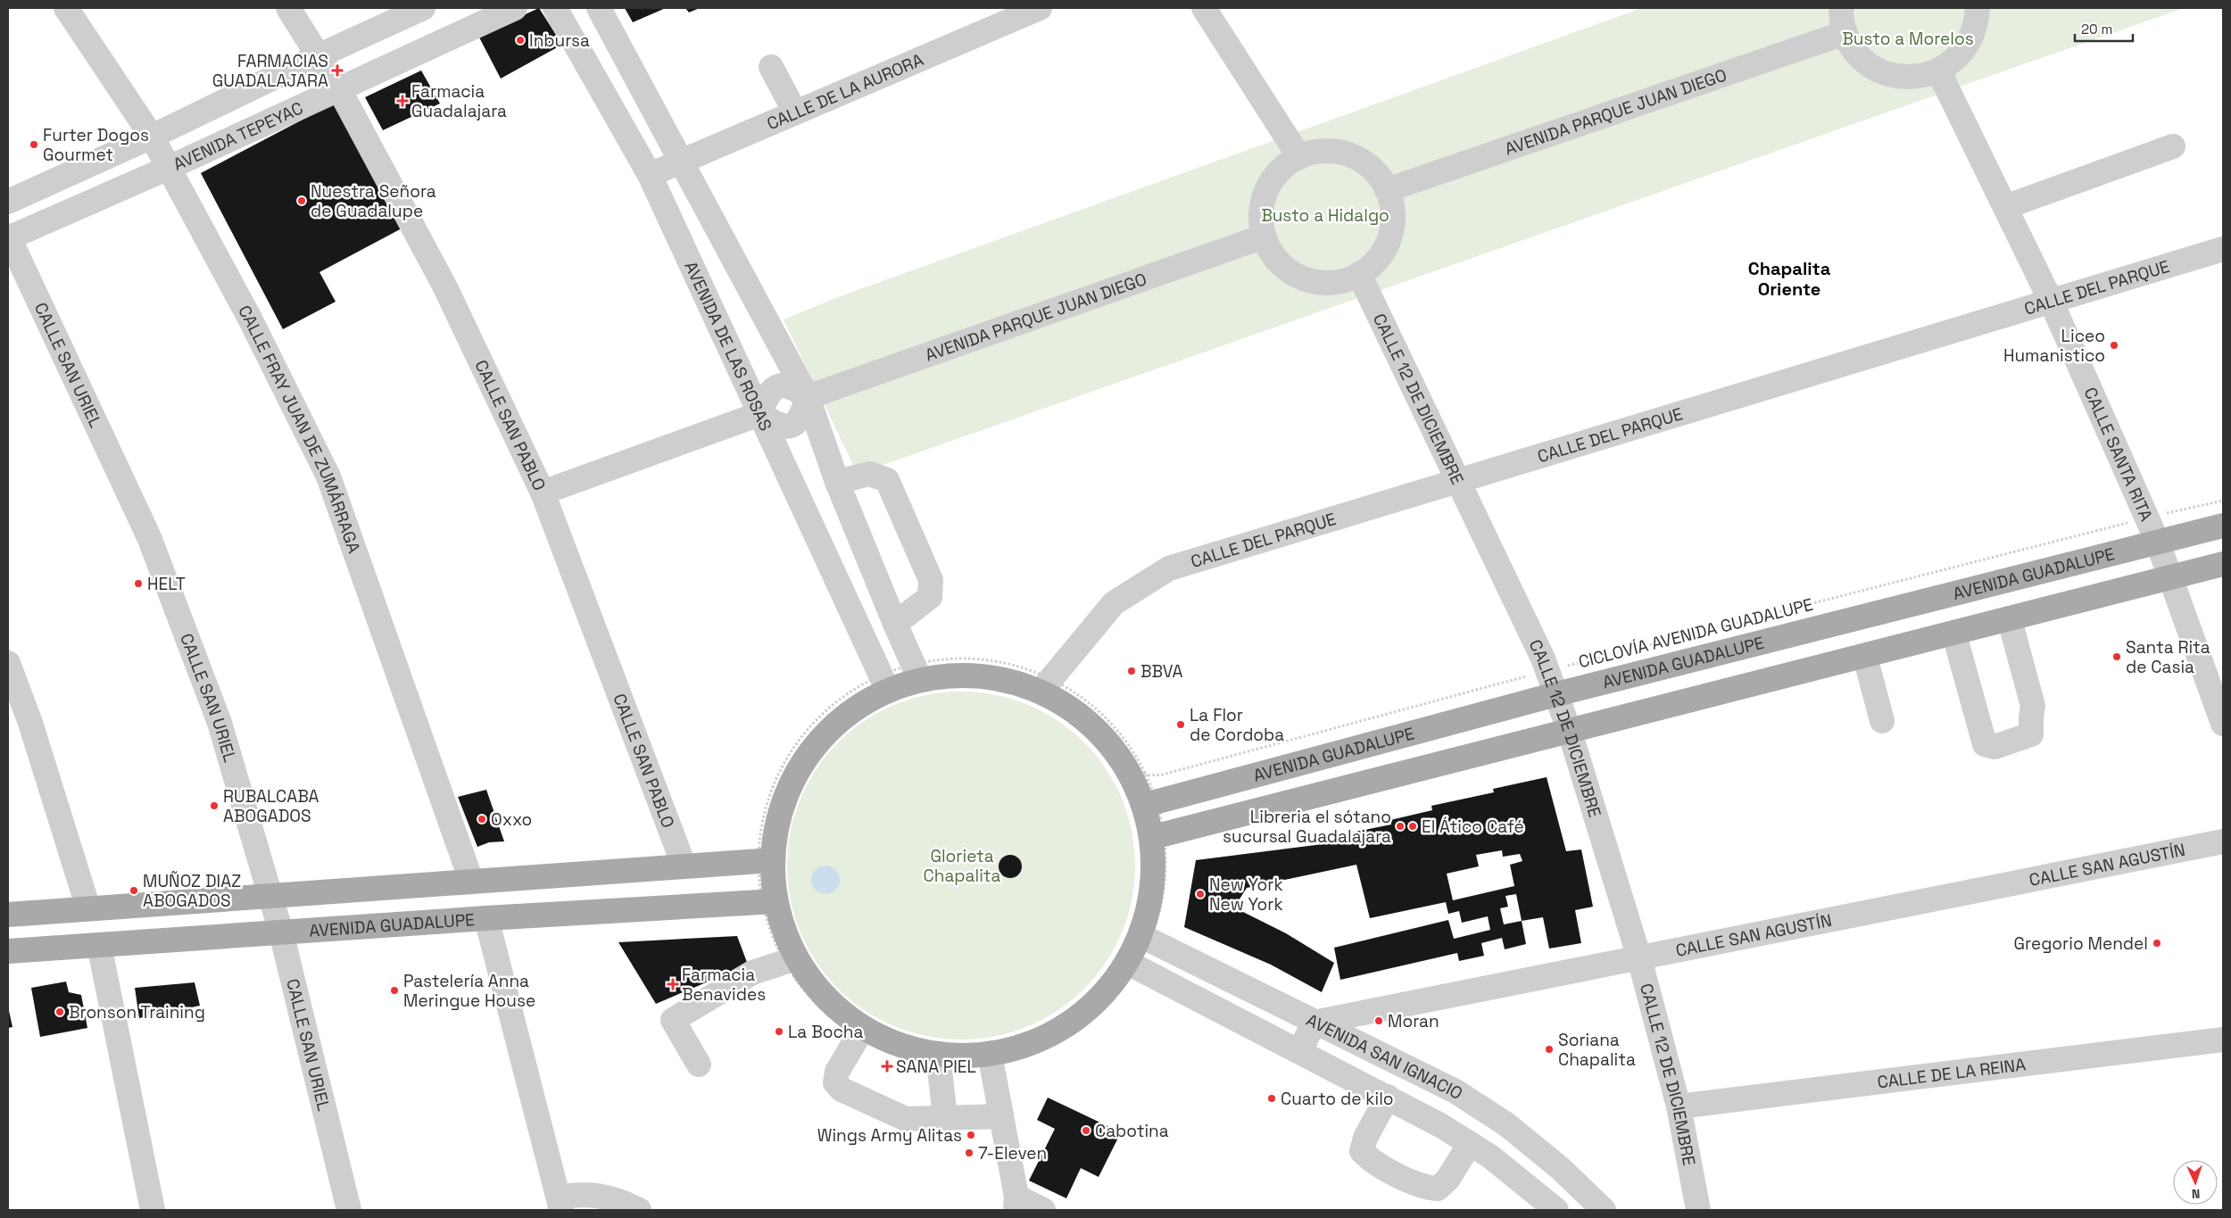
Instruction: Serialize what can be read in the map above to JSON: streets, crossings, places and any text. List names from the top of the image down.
{
  "streets": {
    "main road": ["AVENIDA GUADALUPE"],
    "street": [
      "CALLE DE LA AURORA",
      "AVENIDA PARQUE JUAN DIEGO",
      "AVENIDA TEPEYAC",
      "CALLE DEL PARQUE",
      "AVENIDA DE LAS ROSAS",
      "CALLE SAN URIEL",
      "CALLE 12 DE DICIEMBRE",
      "CALLE SAN PABLO",
      "CALLE FRAY JUAN DE ZUMÁRRAGA",
      "CALLE SANTA RITA",
      "CALLE SAN AGUSTÍN",
      "AVENIDA SAN IGNACIO",
      "CALLE DE LA REINA"
    ],
    "path": ["CICLOVÍA AVENIDA GUADALUPE"]
  },
  "crossings": [
    ["CALLE DE LA AURORA", "AVENIDA DE LAS ROSAS"],
    ["AVENIDA PARQUE JUAN DIEGO", "AVENIDA DE LAS ROSAS"],
    ["AVENIDA PARQUE JUAN DIEGO", "CALLE 12 DE DICIEMBRE"],
    ["AVENIDA TEPEYAC", "CALLE SAN URIEL"],
    ["AVENIDA TEPEYAC", "CALLE SAN PABLO"],
    ["AVENIDA TEPEYAC", "CALLE FRAY JUAN DE ZUMÁRRAGA"],
    ["CALLE DEL PARQUE", "CALLE 12 DE DICIEMBRE"],
    ["CALLE DEL PARQUE", "CALLE SANTA RITA"],
    ["CALLE SAN URIEL", "AVENIDA GUADALUPE"],
    ["CALLE 12 DE DICIEMBRE", "AVENIDA GUADALUPE"],
    ["CALLE 12 DE DICIEMBRE", "CICLOVÍA AVENIDA GUADALUPE"],
    ["CALLE 12 DE DICIEMBRE", "CALLE SAN AGUSTÍN"],
    ["CALLE 12 DE DICIEMBRE", "CALLE DE LA REINA"],
    ["CALLE SANTA RITA", "AVENIDA GUADALUPE"],
    ["CALLE SANTA RITA", "CICLOVÍA AVENIDA GUADALUPE"],
    ["CALLE SAN AGUSTÍN", "AVENIDA SAN IGNACIO"]
  ],
  "districts": ["Chapalita Oriente"],
  "parks": ["Busto a Morelos", "Busto a Hidalgo", "Glorieta Chapalita"],
  "places": {
    "other": [
      "Inbursa",
      "Furter Dogos Gourmet",
      "Nuestra Señora de Guadalupe",
      "Liceo Humanistico",
      "HELT",
      "Santa Rita de Casia",
      "BBVA",
      "La Flor de Cordoba",
      "RUBALCABA ABOGADOS",
      "Oxxo",
      "Libreria el sótano sucursal Guadalajara",
      "El Ático Café",
      "MUÑOZ DIAZ ABOGADOS",
      "New York New York",
      "Gregorio Mendel",
      "Pastelería Anna Meringue House",
      "Bronson Training",
      "Moran",
      "La Bocha",
      "Soriana Chapalita",
      "Cuarto de kilo",
      "Cabotina",
      "Wings Army Alitas",
      "7-Eleven"
    ],
    "health": [
      "FARMACIAS GUADALAJARA",
      "Farmacia Guadalajara",
      "Farmacia Benavides",
      "SANA PIEL"
    ]
  },
  "scale_bar": "20 m",
  "north": "bottom"
}
